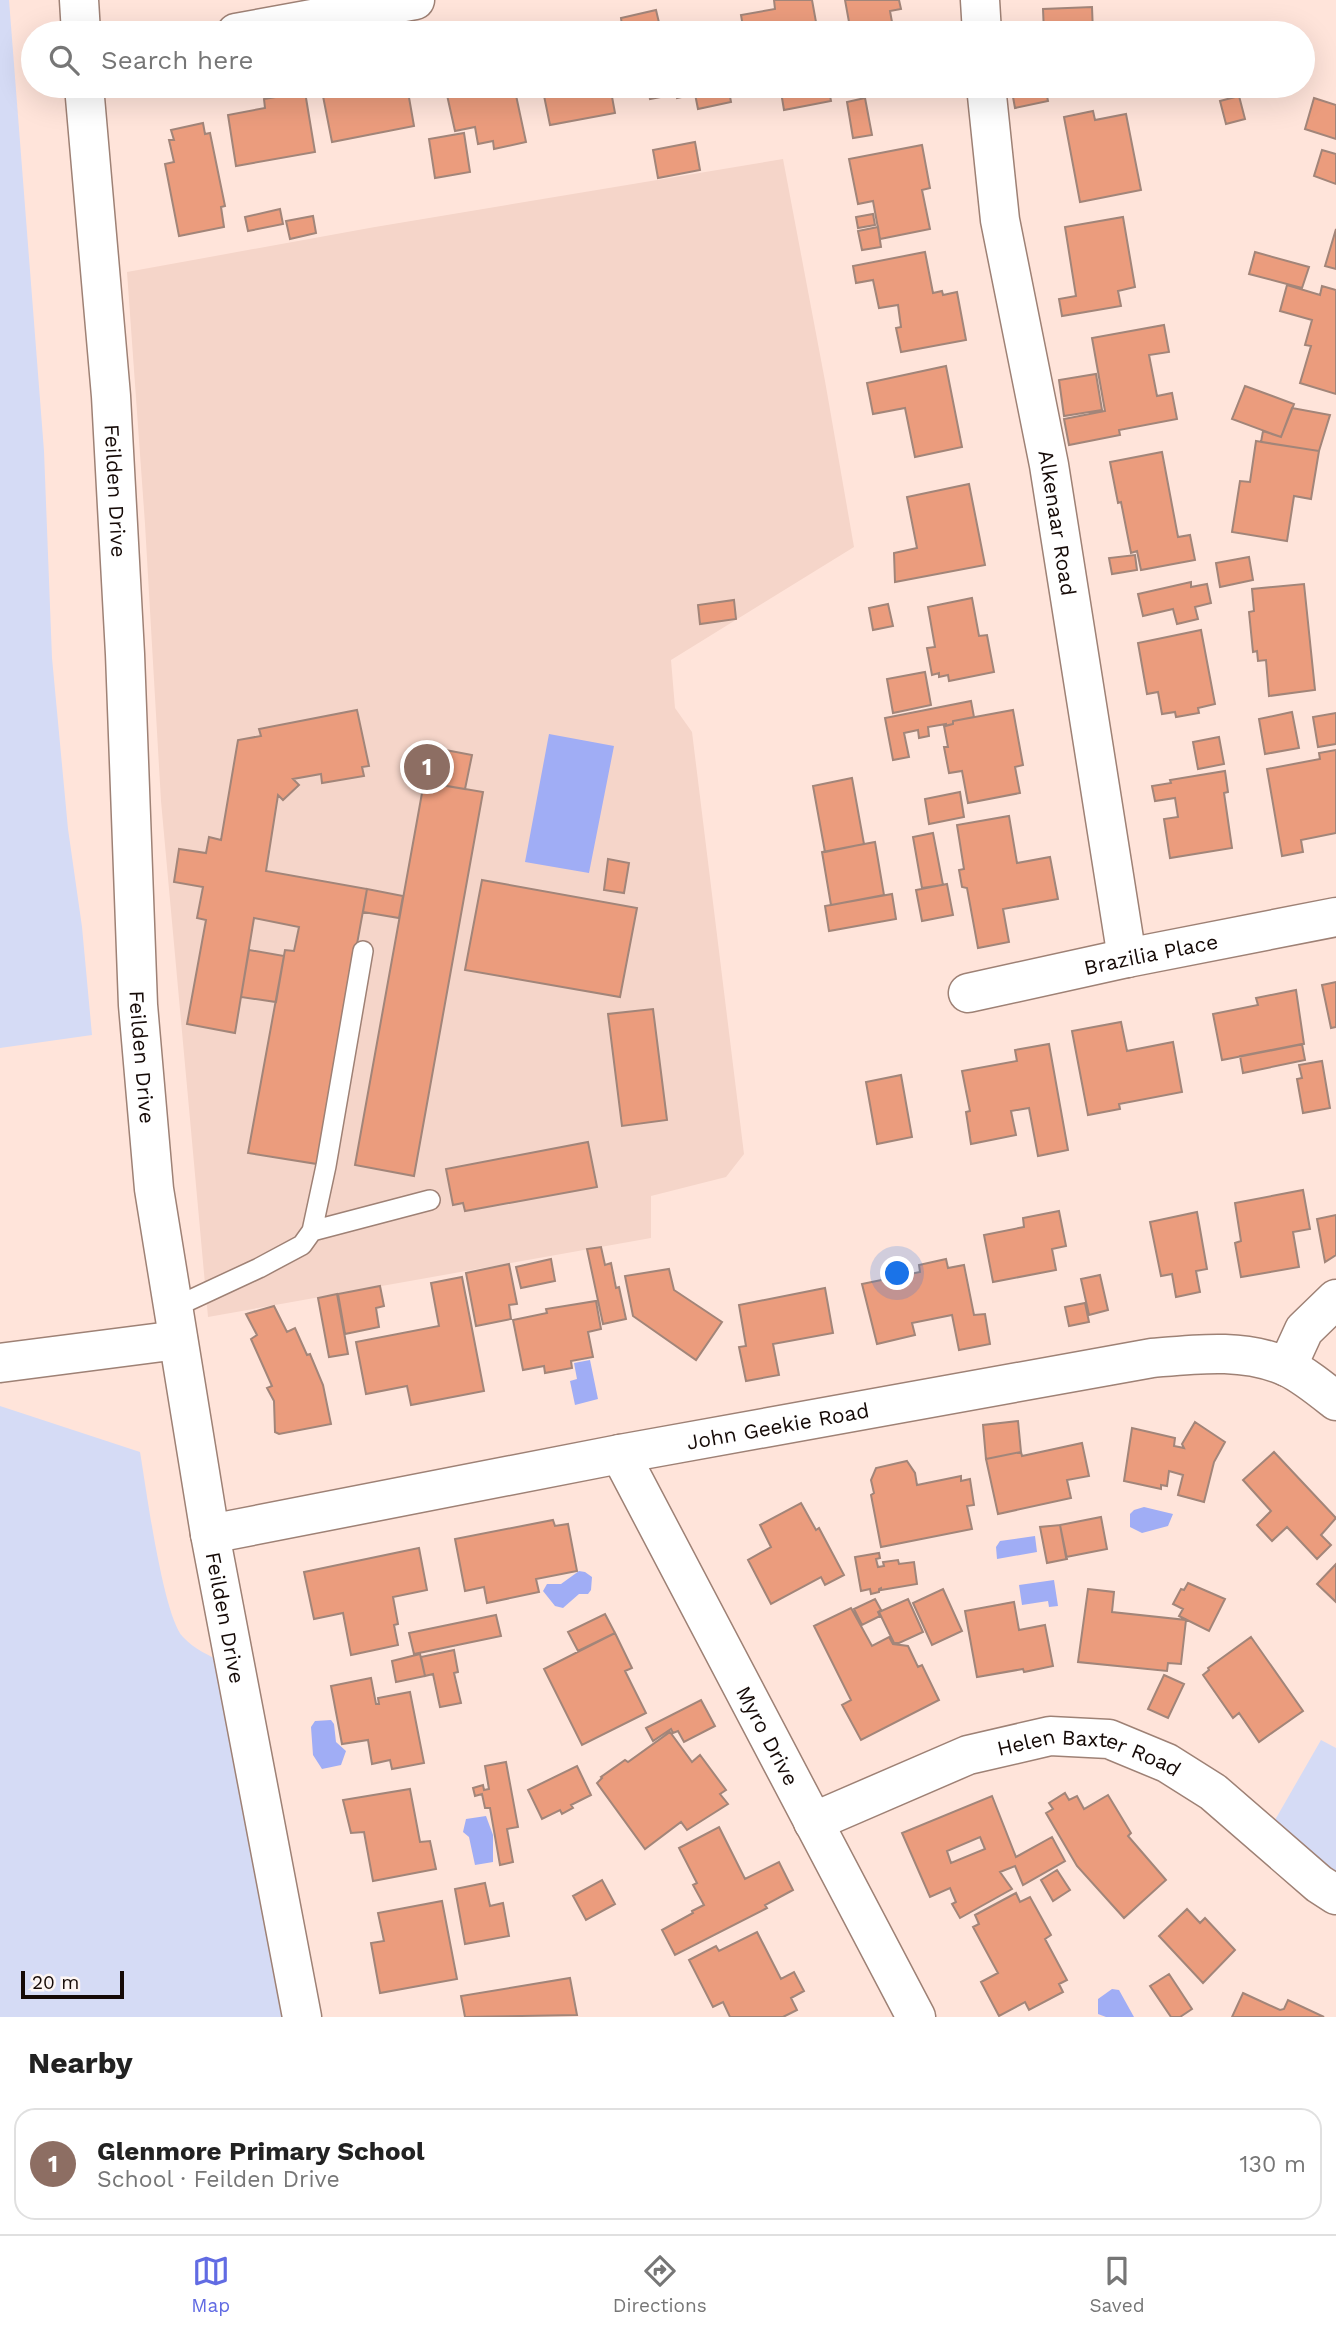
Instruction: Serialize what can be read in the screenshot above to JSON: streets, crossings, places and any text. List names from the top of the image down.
{
  "streets": {
    "street": [
      "Feilden Drive",
      "Alkenaar Road",
      "Brazilia Place",
      "John Geekie Road",
      "Myro Drive",
      "Helen Baxter Road"
    ]
  },
  "crossings": [
    ["Feilden Drive", "John Geekie Road"],
    ["Alkenaar Road", "Brazilia Place"],
    ["John Geekie Road", "Myro Drive"],
    ["Myro Drive", "Helen Baxter Road"]
  ],
  "scale_bar": "20 m",
  "page": {
    "search": "Search here",
    "pins": "1",
    "scale": "20 m",
    "heading": "Nearby",
    "list": [
      {
        "mark": "1",
        "name": "Glenmore Primary School",
        "note": "School · Feilden Drive",
        "value": "130 m"
      }
    ],
    "nav": ["Map", "Directions", "Saved"]
  }
}
